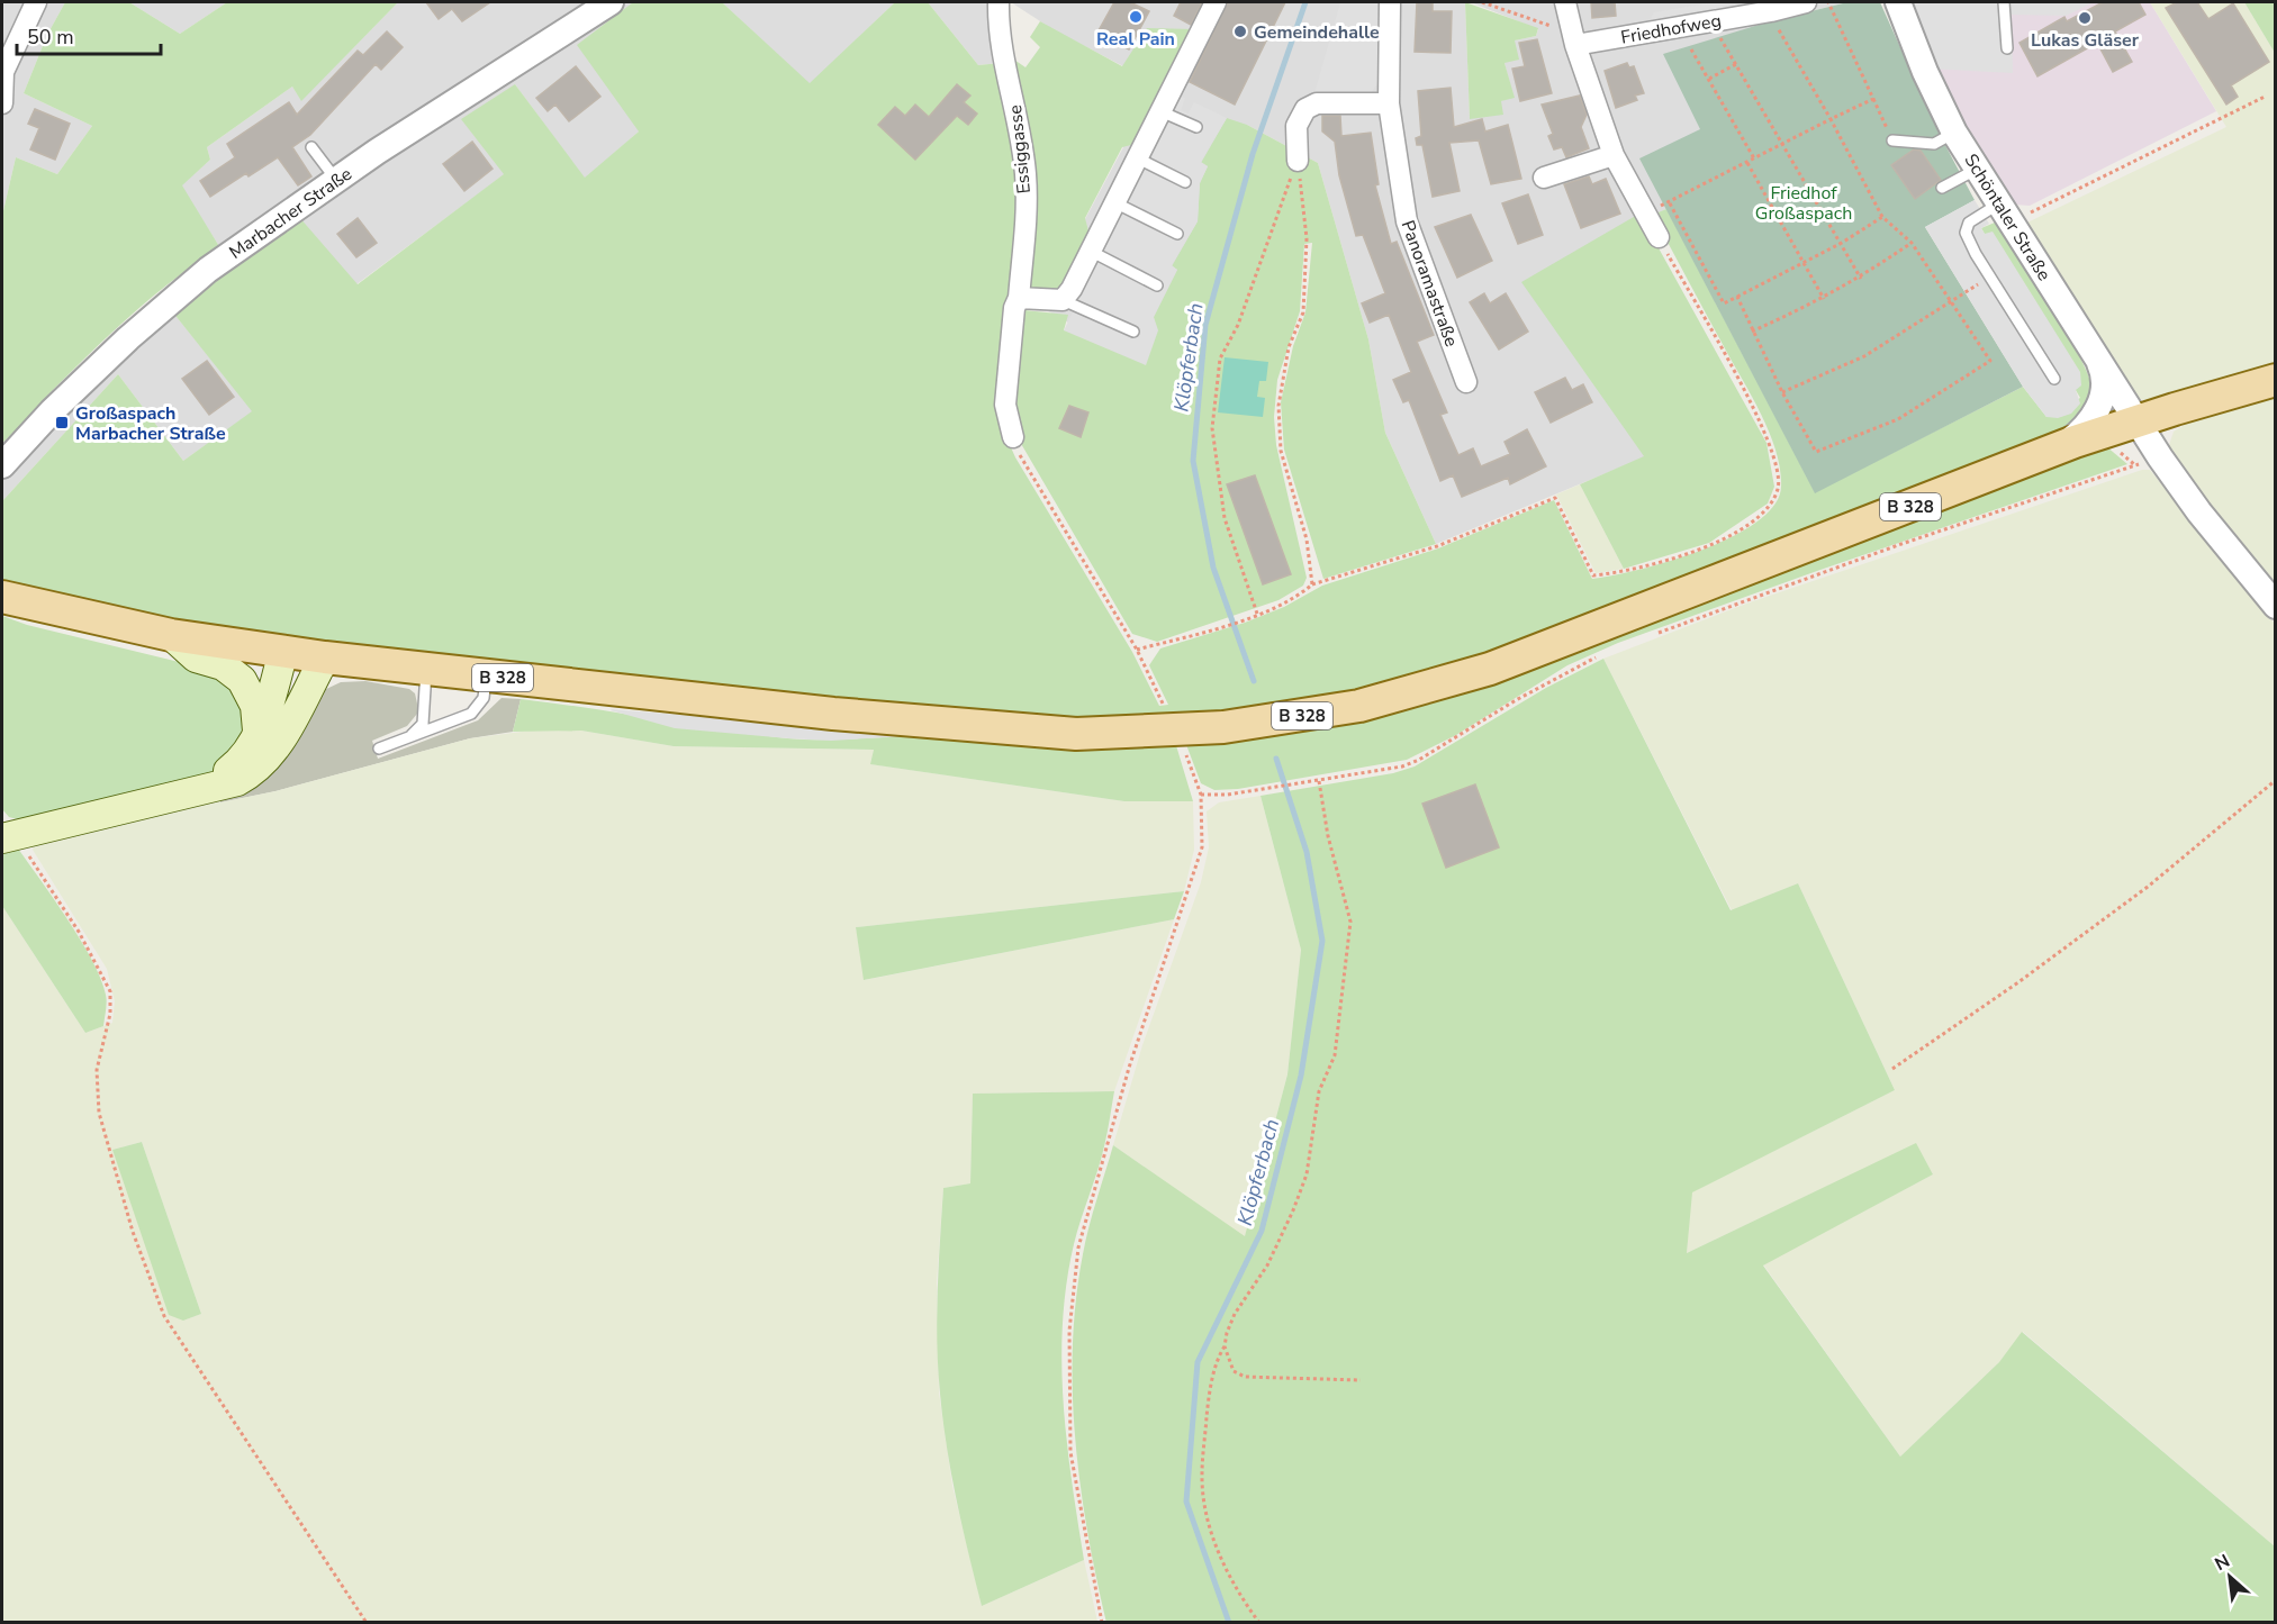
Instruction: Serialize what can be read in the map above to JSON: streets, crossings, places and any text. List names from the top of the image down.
{
  "streets": {
    "main road": ["B 328"],
    "street": [
      "Friedhofweg",
      "Essiggasse",
      "Marbacher Straße",
      "Schöntaler Straße",
      "Panoramastraße"
    ]
  },
  "crossings": [
    ["Schöntaler Straße", "B 328"]
  ],
  "water": ["Klöpferbach"],
  "parks": ["Friedhof Großaspach"],
  "places": {
    "other": ["Real Pain", "Lukas Gläser", "Gemeindehalle"],
    "transit": ["Großaspach Marbacher Straße"]
  },
  "scale_bar": "50 m",
  "north": "top left"
}
